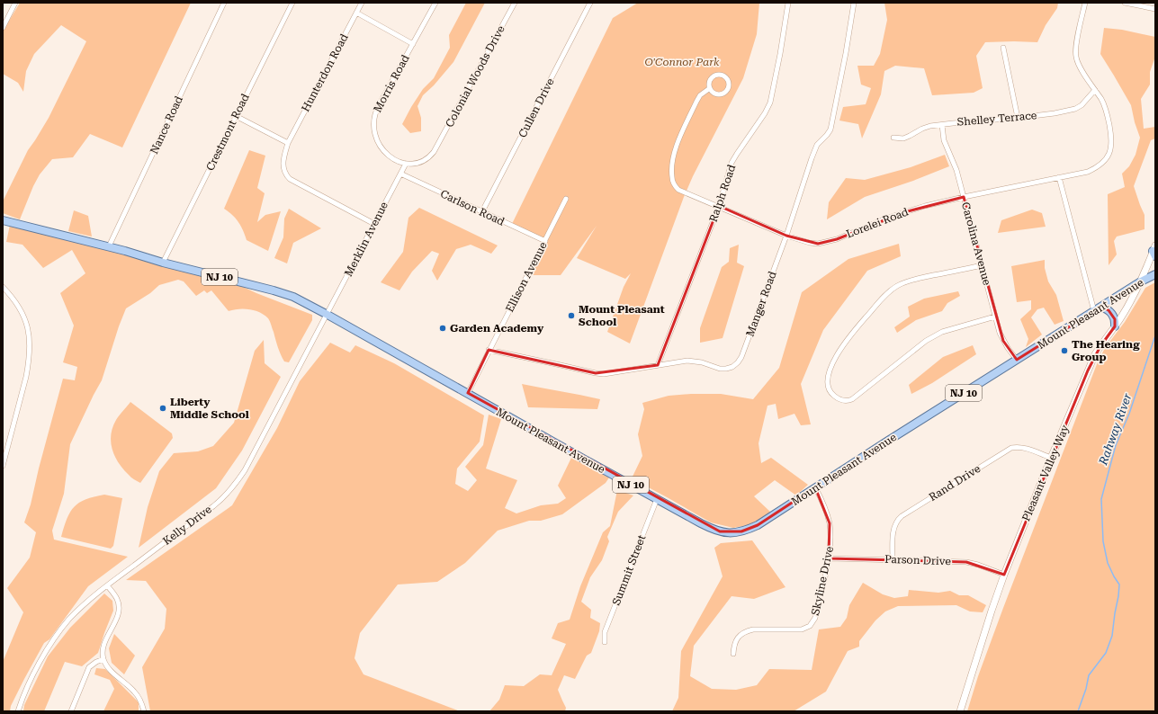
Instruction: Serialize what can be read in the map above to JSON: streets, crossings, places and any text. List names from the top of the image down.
{
  "streets": {
    "main road": ["NJ 10", "Mount Pleasant Avenue", "Pleasant Valley Way"],
    "street": [
      "Hunterdon Road",
      "Colonial Woods Drive",
      "Morris Road",
      "Cullen Drive",
      "Shelley Terrace",
      "Nance Road",
      "Crestmont Road",
      "Ralph Road",
      "Carlson Road",
      "Lorelei Road",
      "Merklin Avenue",
      "Carolina Avenue",
      "Ellison Avenue",
      "Manger Road",
      "Rand Drive",
      "Kelly Drive",
      "Parson Drive",
      "Summit Street",
      "Skyline Drive"
    ]
  },
  "crossings": [
    ["Hunterdon Road", "Merklin Avenue"],
    ["Colonial Woods Drive", "Morris Road"],
    ["Colonial Woods Drive", "Merklin Avenue"],
    ["Morris Road", "Merklin Avenue"],
    ["Cullen Drive", "Carlson Road"],
    ["Shelley Terrace", "Lorelei Road"],
    ["Shelley Terrace", "Carolina Avenue"],
    ["Nance Road", "NJ 10"],
    ["Nance Road", "Mount Pleasant Avenue"],
    ["Crestmont Road", "Mount Pleasant Avenue"],
    ["Ralph Road", "Lorelei Road"],
    ["Ralph Road", "Manger Road"],
    ["Carlson Road", "Merklin Avenue"],
    ["Carlson Road", "Ellison Avenue"],
    ["Lorelei Road", "Carolina Avenue"],
    ["Lorelei Road", "Manger Road"],
    ["Merklin Avenue", "Mount Pleasant Avenue"],
    ["Merklin Avenue", "Kelly Drive"],
    ["Carolina Avenue", "Mount Pleasant Avenue"],
    ["NJ 10", "Mount Pleasant Avenue"],
    ["Ellison Avenue", "Manger Road"],
    ["Ellison Avenue", "Mount Pleasant Avenue"],
    ["Mount Pleasant Avenue", "Pleasant Valley Way"],
    ["Mount Pleasant Avenue", "Kelly Drive"],
    ["Mount Pleasant Avenue", "Summit Street"],
    ["Mount Pleasant Avenue", "Skyline Drive"],
    ["Pleasant Valley Way", "Rand Drive"],
    ["Pleasant Valley Way", "Parson Drive"],
    ["Rand Drive", "Parson Drive"],
    ["Parson Drive", "Skyline Drive"]
  ],
  "water": ["Rahway River"],
  "parks": ["O'Connor Park"],
  "places": [
    "Mount Pleasant School",
    "Garden Academy",
    "The Hearing Group",
    "Liberty Middle School"
  ]
}
